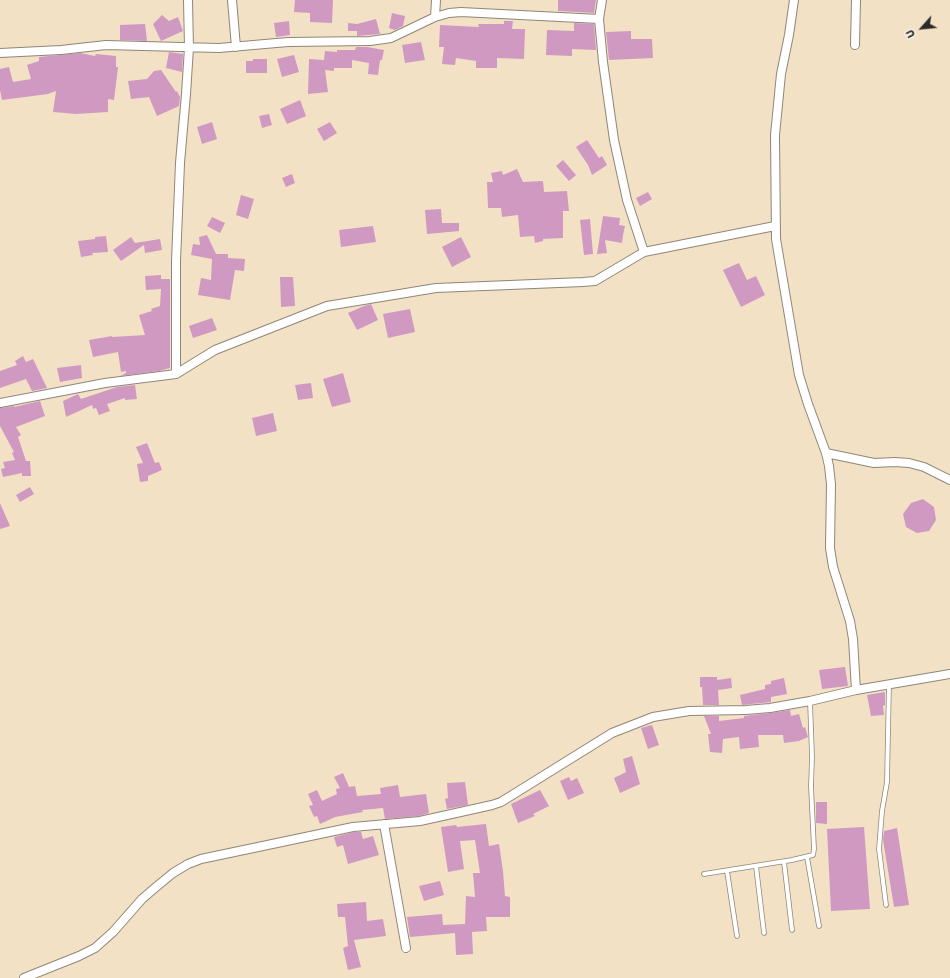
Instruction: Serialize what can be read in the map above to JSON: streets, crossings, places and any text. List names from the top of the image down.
{
  "north": "bottom left"
}
